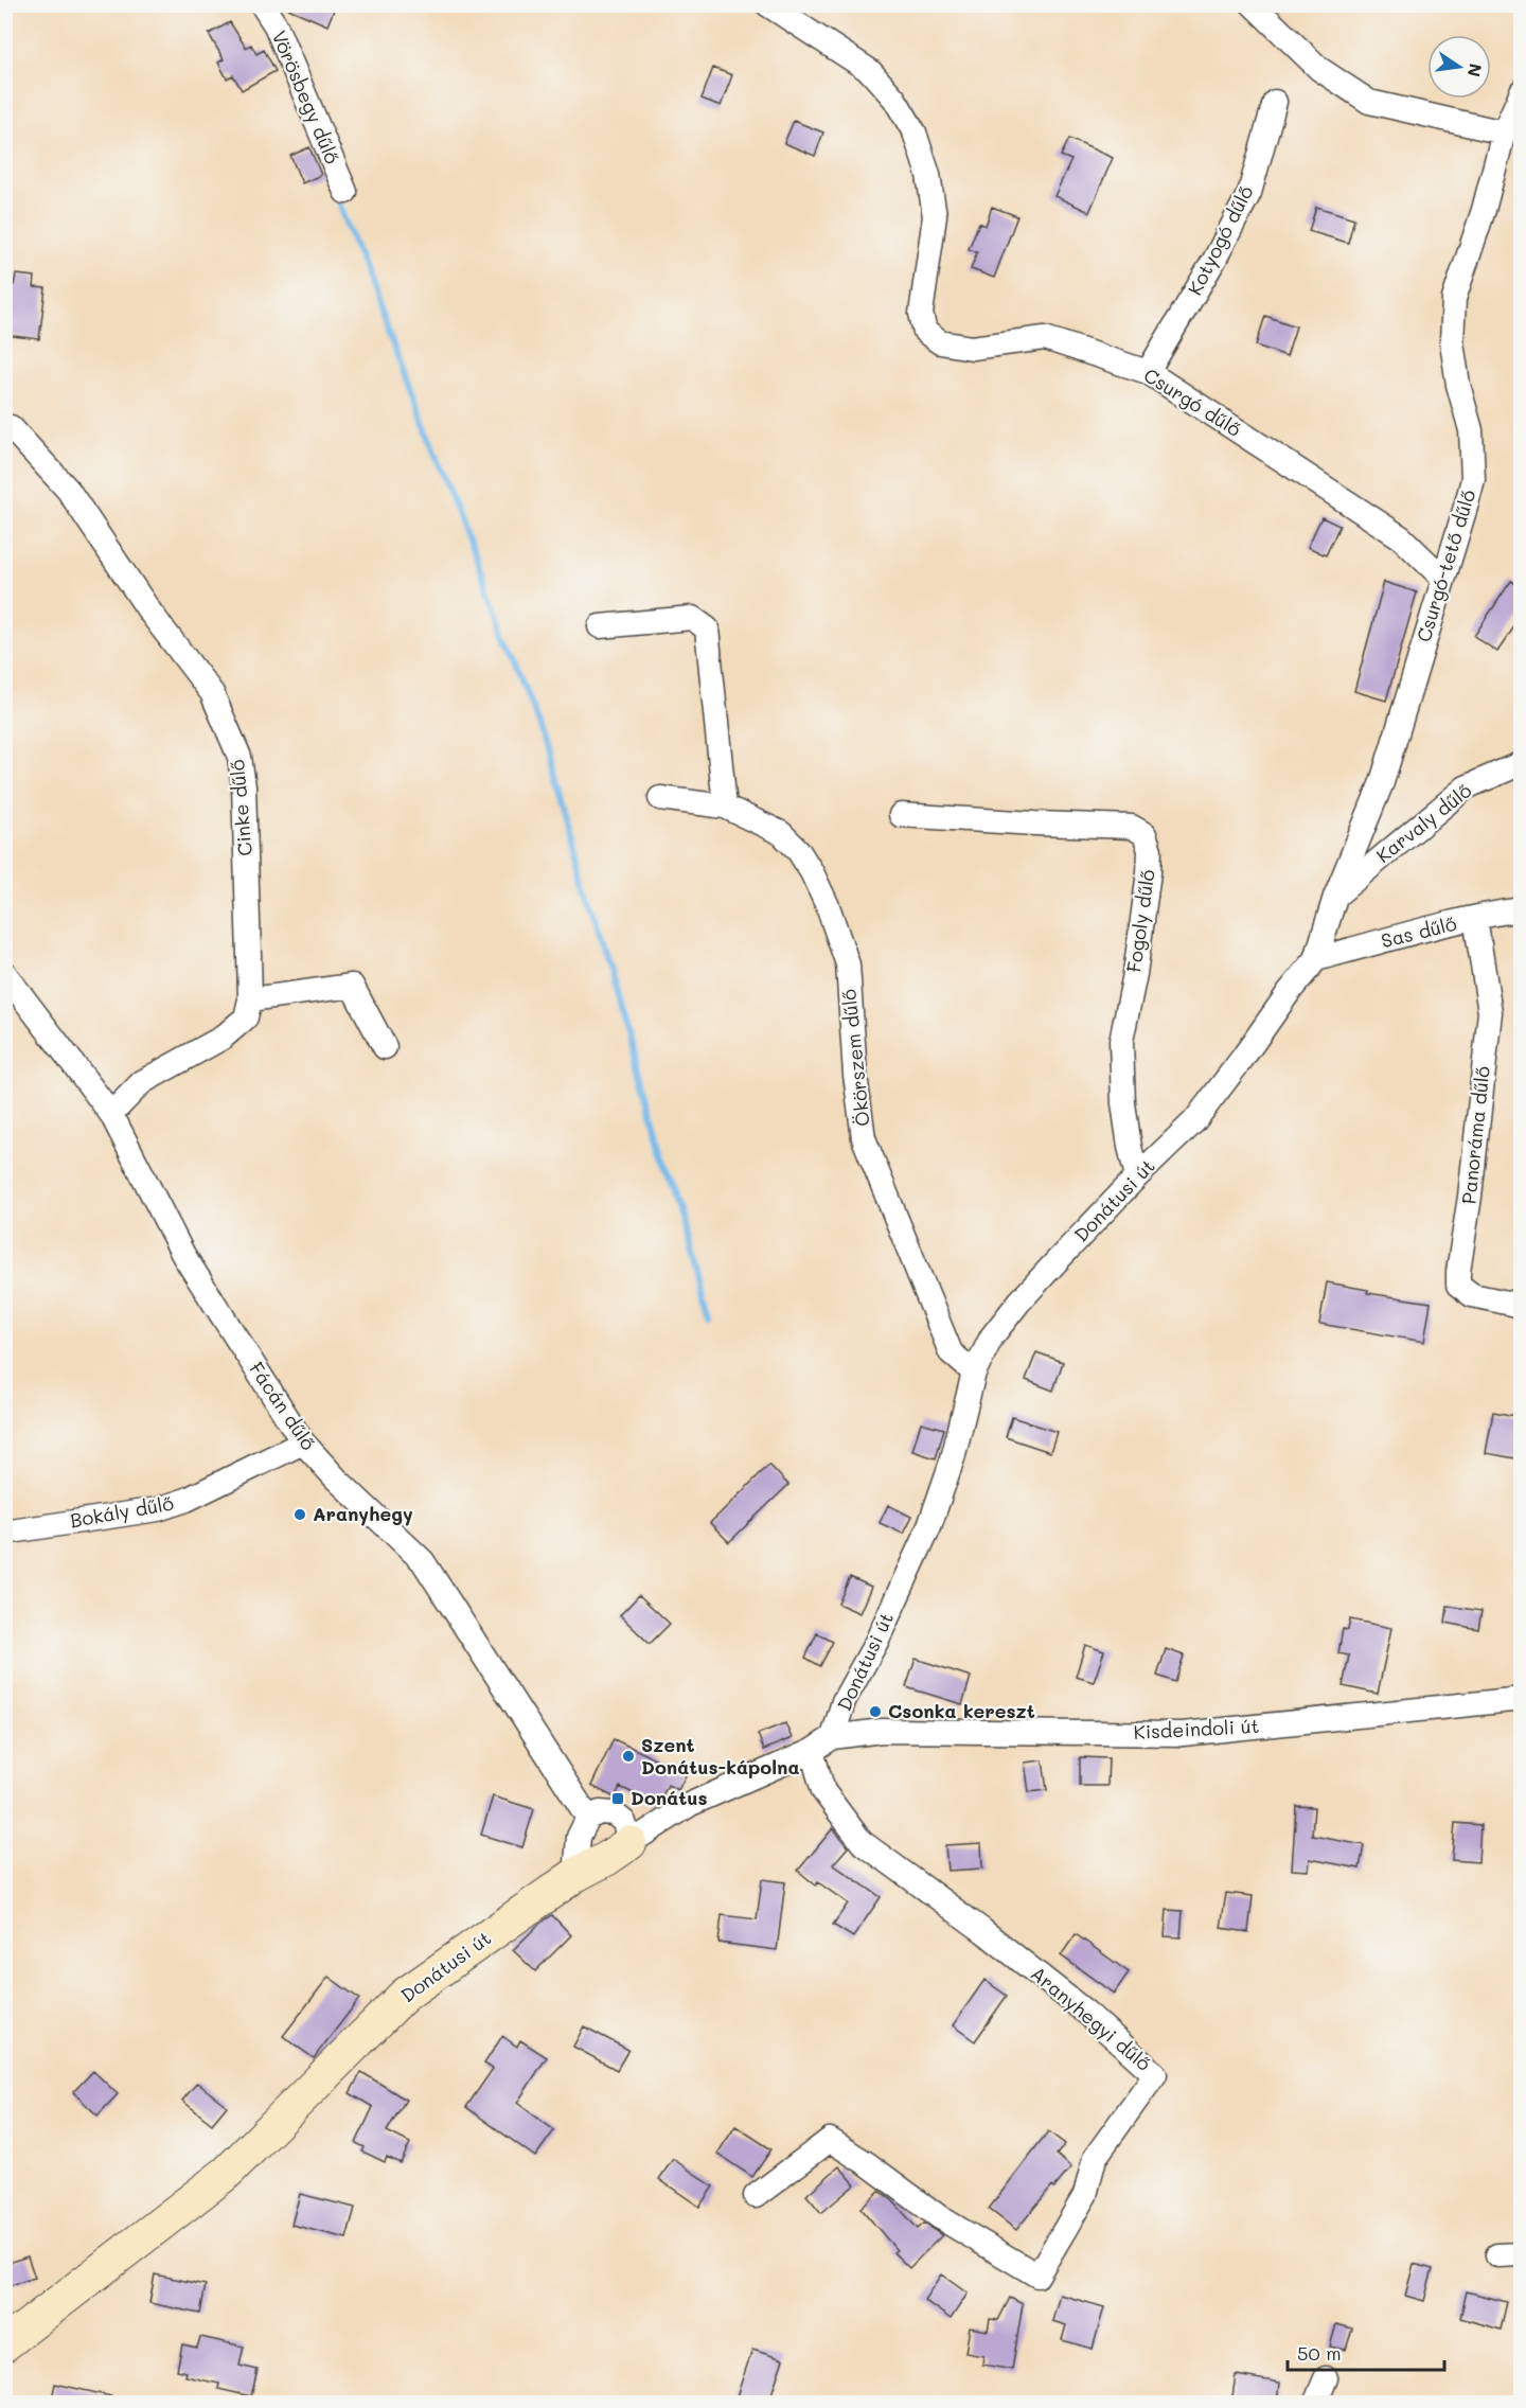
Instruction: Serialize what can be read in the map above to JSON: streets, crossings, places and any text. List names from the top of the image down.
{
  "streets": {
    "street": [
      "Vörösbegy dűlő",
      "Kotyogó dűlő",
      "Csurgó dűlő",
      "Csurgó-tető dűlő",
      "Cinke dűlő",
      "Karvaly dűlő",
      "Fogoly dűlő",
      "Sas dűlő",
      "Ökörszem dűlő",
      "Panoráma dűlő",
      "Donátusi út",
      "Fácán dűlő",
      "Bokály dűlő",
      "Kisdeindoli út",
      "Aranyhegyi dűlő"
    ]
  },
  "crossings": [
    ["Kotyogó dűlő", "Csurgó dűlő"],
    ["Csurgó dűlő", "Csurgó-tető dűlő"],
    ["Csurgó-tető dűlő", "Karvaly dűlő"],
    ["Csurgó-tető dűlő", "Sas dűlő"],
    ["Csurgó-tető dűlő", "Donátusi út"],
    ["Cinke dűlő", "Fácán dűlő"],
    ["Fogoly dűlő", "Donátusi út"],
    ["Sas dűlő", "Panoráma dűlő"],
    ["Sas dűlő", "Donátusi út"],
    ["Ökörszem dűlő", "Donátusi út"],
    ["Donátusi út", "Kisdeindoli út"],
    ["Donátusi út", "Aranyhegyi dűlő"],
    ["Fácán dűlő", "Bokály dűlő"]
  ],
  "places": {
    "other": ["Aranyhegy", "Csonka kereszt", "Szent Donátus-kápolna"],
    "transit": ["Donátus"]
  },
  "scale_bar": "50 m",
  "north": "right"
}
